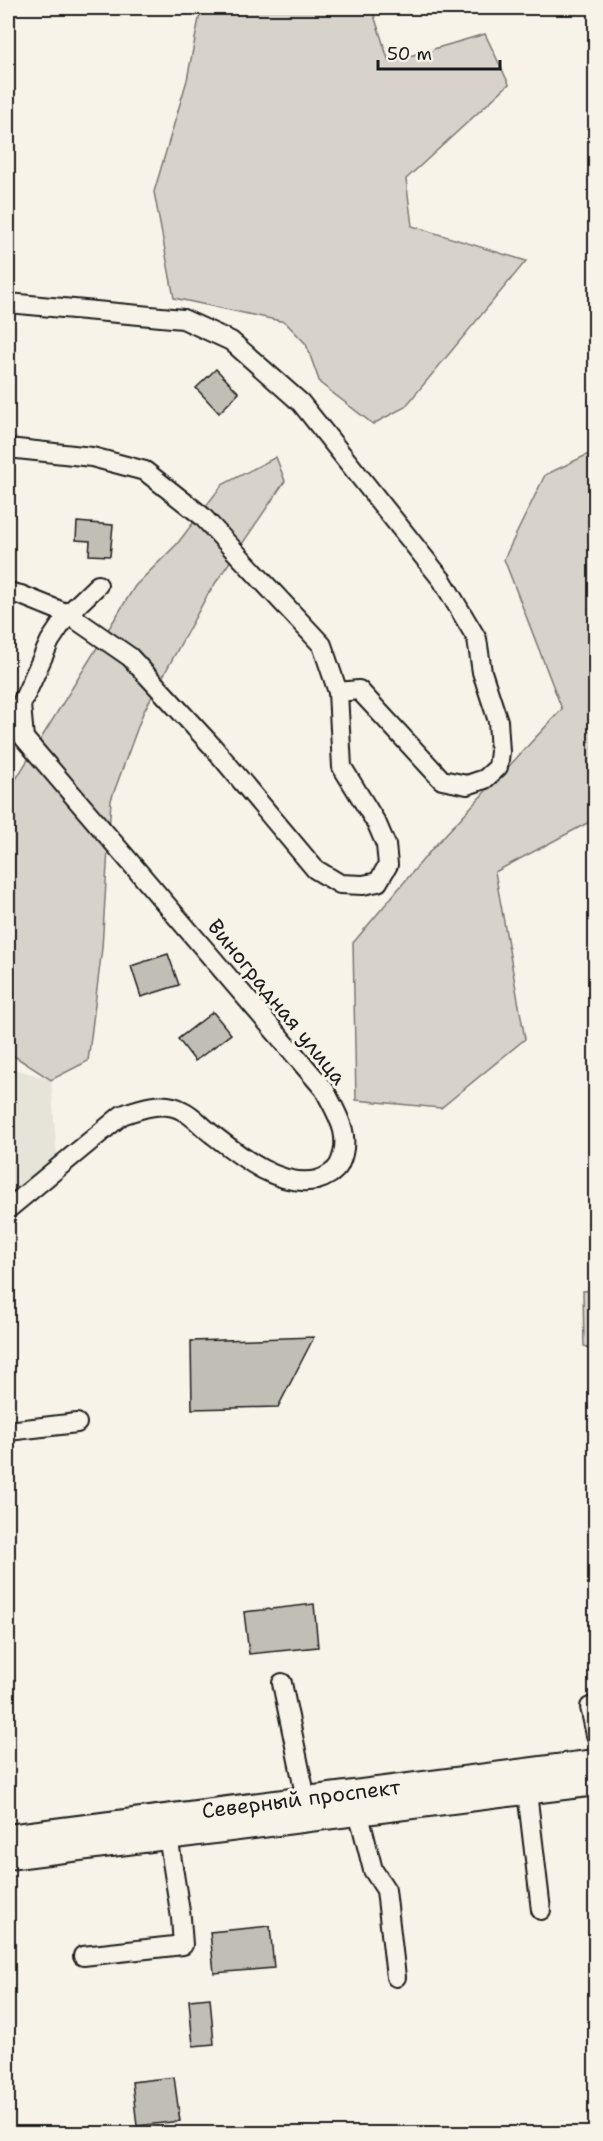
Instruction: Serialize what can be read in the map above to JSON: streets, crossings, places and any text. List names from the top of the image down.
{
  "streets": {
    "main road": ["Северный проспект"],
    "lane": ["Виноградная улица"]
  },
  "scale_bar": "50 m"
}
